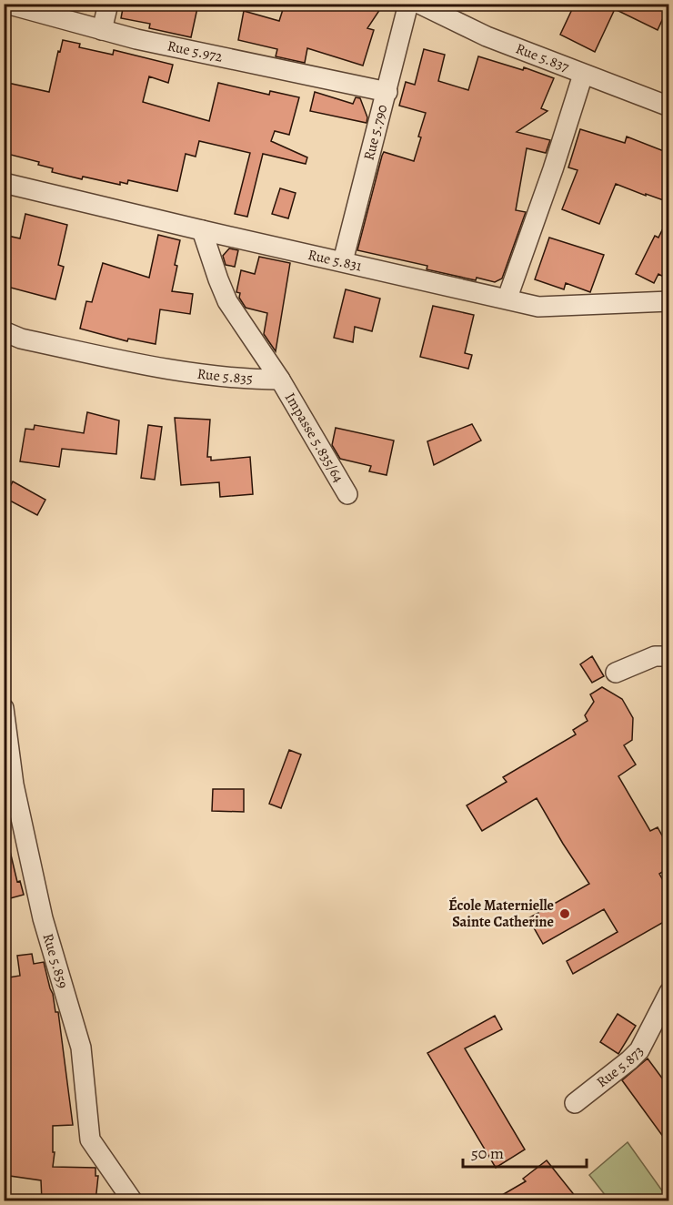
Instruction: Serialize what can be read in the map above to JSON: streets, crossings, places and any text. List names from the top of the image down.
{
  "streets": {
    "street": [
      "Rue 5.972",
      "Rue 5.837",
      "Rue 5.790",
      "Rue 5.831",
      "Rue 5.835",
      "Impasse 5.835/64",
      "Rue 5.859",
      "Rue 5.873"
    ]
  },
  "crossings": [
    ["Rue 5.972", "Rue 5.790"],
    ["Rue 5.790", "Rue 5.831"],
    ["Rue 5.831", "Rue 5.835"],
    ["Rue 5.835", "Impasse 5.835/64"]
  ],
  "places": ["École Maternielle Sainte Catherine"],
  "scale_bar": "50 m"
}
